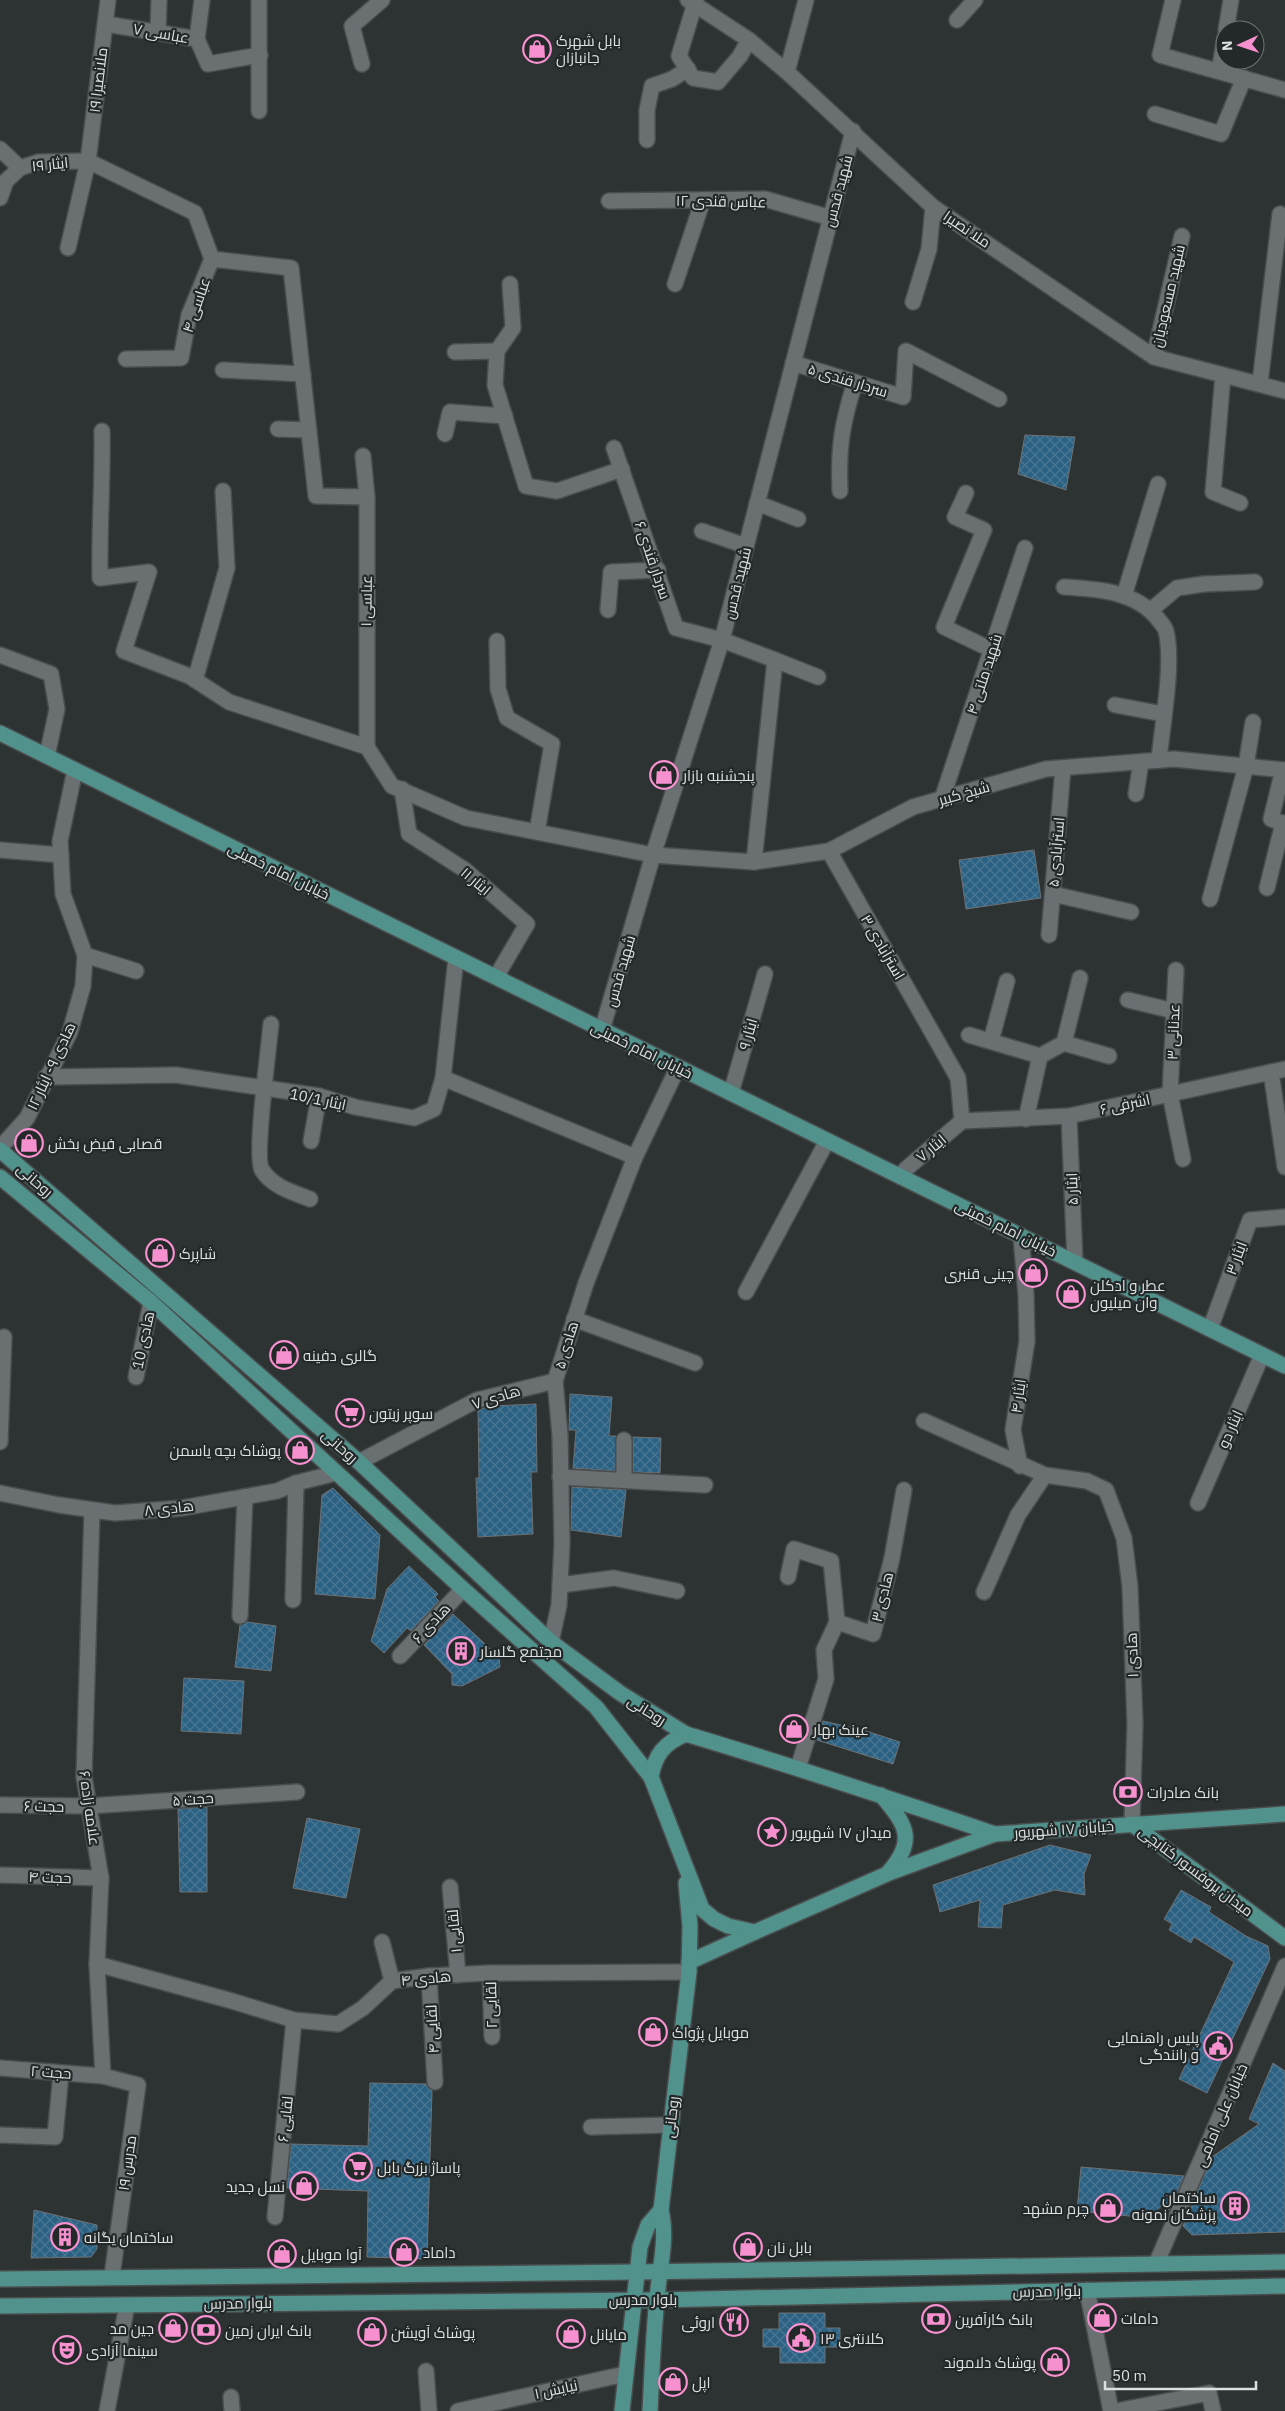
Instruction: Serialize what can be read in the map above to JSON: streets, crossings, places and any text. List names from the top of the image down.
{
  "streets": {
    "main road": [
      "خیابان امام خمینی",
      "روحانی",
      "خیابان ۱۷ شهریور",
      "میدان پروفسور کتابچی",
      "بلوار مدرس"
    ],
    "street": [
      "عباسی ۷",
      "ملانصیرا ۱۹",
      "ایثار ١٩",
      "شهید قدس",
      "عباس قندی ۱۲",
      "ملا نصیرا",
      "شهید مسعودیان",
      "عباسی ۴",
      "سردار قندی ۵",
      "سردار قندی ۶",
      "عباسی ۱",
      "شهید ملتی ۴",
      "شیخ کبیر",
      "استرآبادی ۵",
      "ایثار ۱۱",
      "استرآبادی ٣",
      "عدنانی ۳",
      "ایثار ۹",
      "هادی ۹- ایثار ۱۲",
      "ایثار 10/1",
      "اشرفی ۶",
      "ایثار ۷",
      "ایثار ۵",
      "ایثار ۳",
      "هادی 10",
      "هادی ۵",
      "ایثار ۴",
      "هادی ۷",
      "ایثار دو",
      "هادی ۸",
      "هادی ۳",
      "هادی ۶",
      "هادی ۱",
      "حجت ۵",
      "حجت ۶",
      "علامه زاده ۶",
      "حجت ۴",
      "لقایی ۱",
      "هادی ۴",
      "لقایی ۲",
      "لقایی ۴",
      "حجت ۲",
      "خیابان علی امامی",
      "لقایی ۶",
      "مدرس ۱۹",
      "نیایش ۱"
    ]
  },
  "crossings": [
    ["عباسی ۷", "ملانصیرا ۱۹"],
    ["ملانصیرا ۱۹", "ایثار ١٩"],
    ["شهید قدس", "عباس قندی ۱۲"],
    ["شهید قدس", "ملا نصیرا"],
    ["شهید قدس", "سردار قندی ۵"],
    ["شهید قدس", "سردار قندی ۶"],
    ["شهید قدس", "شیخ کبیر"],
    ["شهید قدس", "خیابان امام خمینی"],
    ["ملا نصیرا", "شهید مسعودیان"],
    ["عباسی ۱", "شیخ کبیر"],
    ["شهید ملتی ۴", "شیخ کبیر"],
    ["شیخ کبیر", "استرآبادی ۵"],
    ["شیخ کبیر", "ایثار ۱۱"],
    ["شیخ کبیر", "استرآبادی ٣"],
    ["خیابان امام خمینی", "ایثار ۱۱"],
    ["خیابان امام خمینی", "ایثار ۹"],
    ["خیابان امام خمینی", "هادی ۹- ایثار ۱۲"],
    ["خیابان امام خمینی", "ایثار 10/1"],
    ["خیابان امام خمینی", "ایثار ۷"],
    ["خیابان امام خمینی", "ایثار ۵"],
    ["خیابان امام خمینی", "ایثار ۳"],
    ["خیابان امام خمینی", "هادی ۵"],
    ["خیابان امام خمینی", "ایثار ۴"],
    ["خیابان امام خمینی", "ایثار دو"],
    ["استرآبادی ٣", "اشرفی ۶"],
    ["استرآبادی ٣", "ایثار ۷"],
    ["عدنانی ۳", "اشرفی ۶"],
    ["هادی ۹- ایثار ۱۲", "ایثار 10/1"],
    ["هادی ۹- ایثار ۱۲", "روحانی"],
    ["اشرفی ۶", "ایثار ۷"],
    ["اشرفی ۶", "ایثار ۵"],
    ["روحانی", "هادی 10"],
    ["روحانی", "هادی ۵"],
    ["روحانی", "هادی ۷"],
    ["روحانی", "هادی ۸"],
    ["روحانی", "هادی ۶"],
    ["روحانی", "هادی ۴"],
    ["روحانی", "بلوار مدرس"],
    ["هادی ۵", "هادی ۷"],
    ["هادی ۸", "علامه زاده ۶"],
    ["هادی ۱", "خیابان ۱۷ شهریور"],
    ["هادی ۱", "میدان پروفسور کتابچی"],
    ["حجت ۵", "حجت ۶"],
    ["حجت ۵", "علامه زاده ۶"],
    ["حجت ۶", "علامه زاده ۶"],
    ["علامه زاده ۶", "حجت ۴"],
    ["علامه زاده ۶", "هادی ۴"],
    ["علامه زاده ۶", "حجت ۲"],
    ["علامه زاده ۶", "مدرس ۱۹"],
    ["خیابان ۱۷ شهریور", "میدان پروفسور کتابچی"],
    ["لقایی ۱", "هادی ۴"],
    ["هادی ۴", "لقایی ۲"],
    ["هادی ۴", "لقایی ۴"],
    ["هادی ۴", "لقایی ۶"],
    ["حجت ۲", "مدرس ۱۹"],
    ["خیابان علی امامی", "بلوار مدرس"],
    ["مدرس ۱۹", "بلوار مدرس"]
  ],
  "places": {
    "shop": [
      "بابل شهرک جانبازان",
      "پنجشنبه بازار",
      "قصابی فیض بخش",
      "شاپرک",
      "چینی قنبری",
      "عطر و ادکلن وان میلیون",
      "گالری دفینه",
      "پوشاک بچه یاسمن",
      "عینک بهار",
      "موبایل پژواک",
      "نسل جدید",
      "چرم مشهد",
      "بابل نان",
      "داماد",
      "آوا موبایل",
      "دامات",
      "جین مد",
      "پوشاک آویشن",
      "مایانل",
      "پوشاک دلاموند",
      "اپل"
    ],
    "supermarket": ["سوپر زیتون", "پاساژ بزرگ بابل"],
    "building": ["مجتمع گلسار", "ساختمان پزشکان نمونه", "ساختمان یگانه"],
    "bank": ["بانک صادرات", "بانک کارآفرین", "بانک ایران زمین"],
    "place": ["میدان ۱۷ شهریور"],
    "public building": ["پلیس راهنمایی و رانندگی", "کلانتری ۱۳"],
    "restaurant": ["اروئی"],
    "theatre": ["سینما آزادی"]
  },
  "scale_bar": "50 m",
  "north": "left"
}
